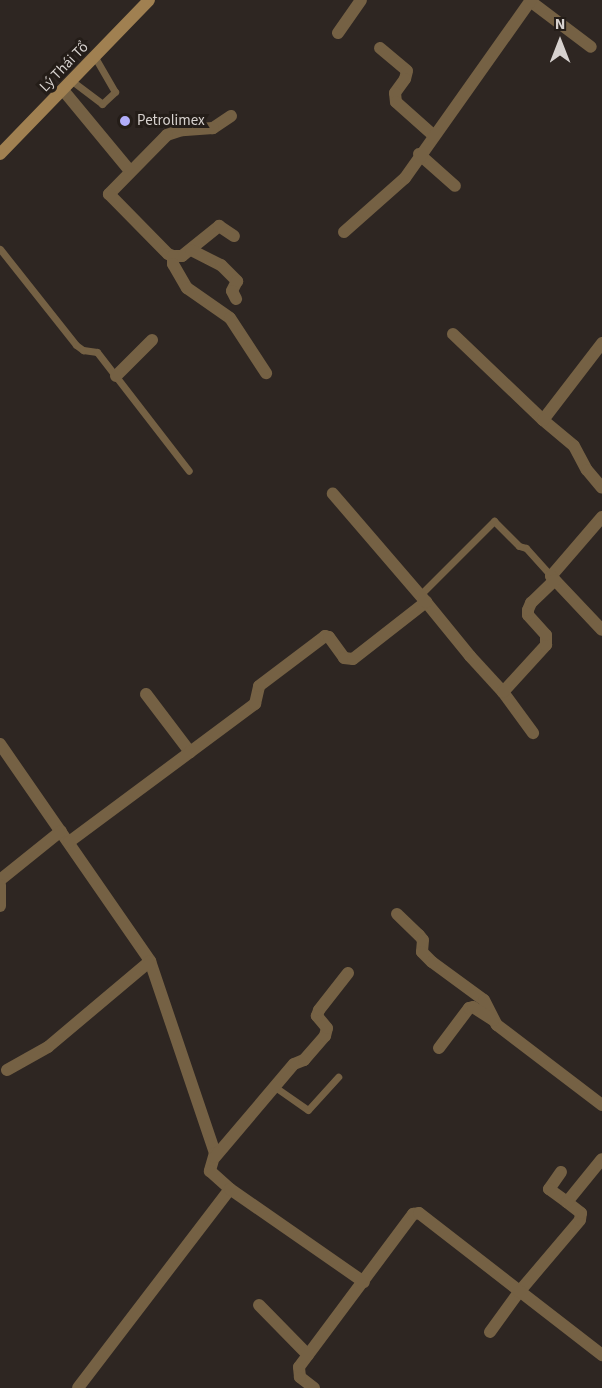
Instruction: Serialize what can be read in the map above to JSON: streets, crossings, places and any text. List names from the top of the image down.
{
  "streets": {
    "main road": ["Lý Thái Tổ"]
  },
  "places": ["Petrolimex"],
  "north": "top"
}
